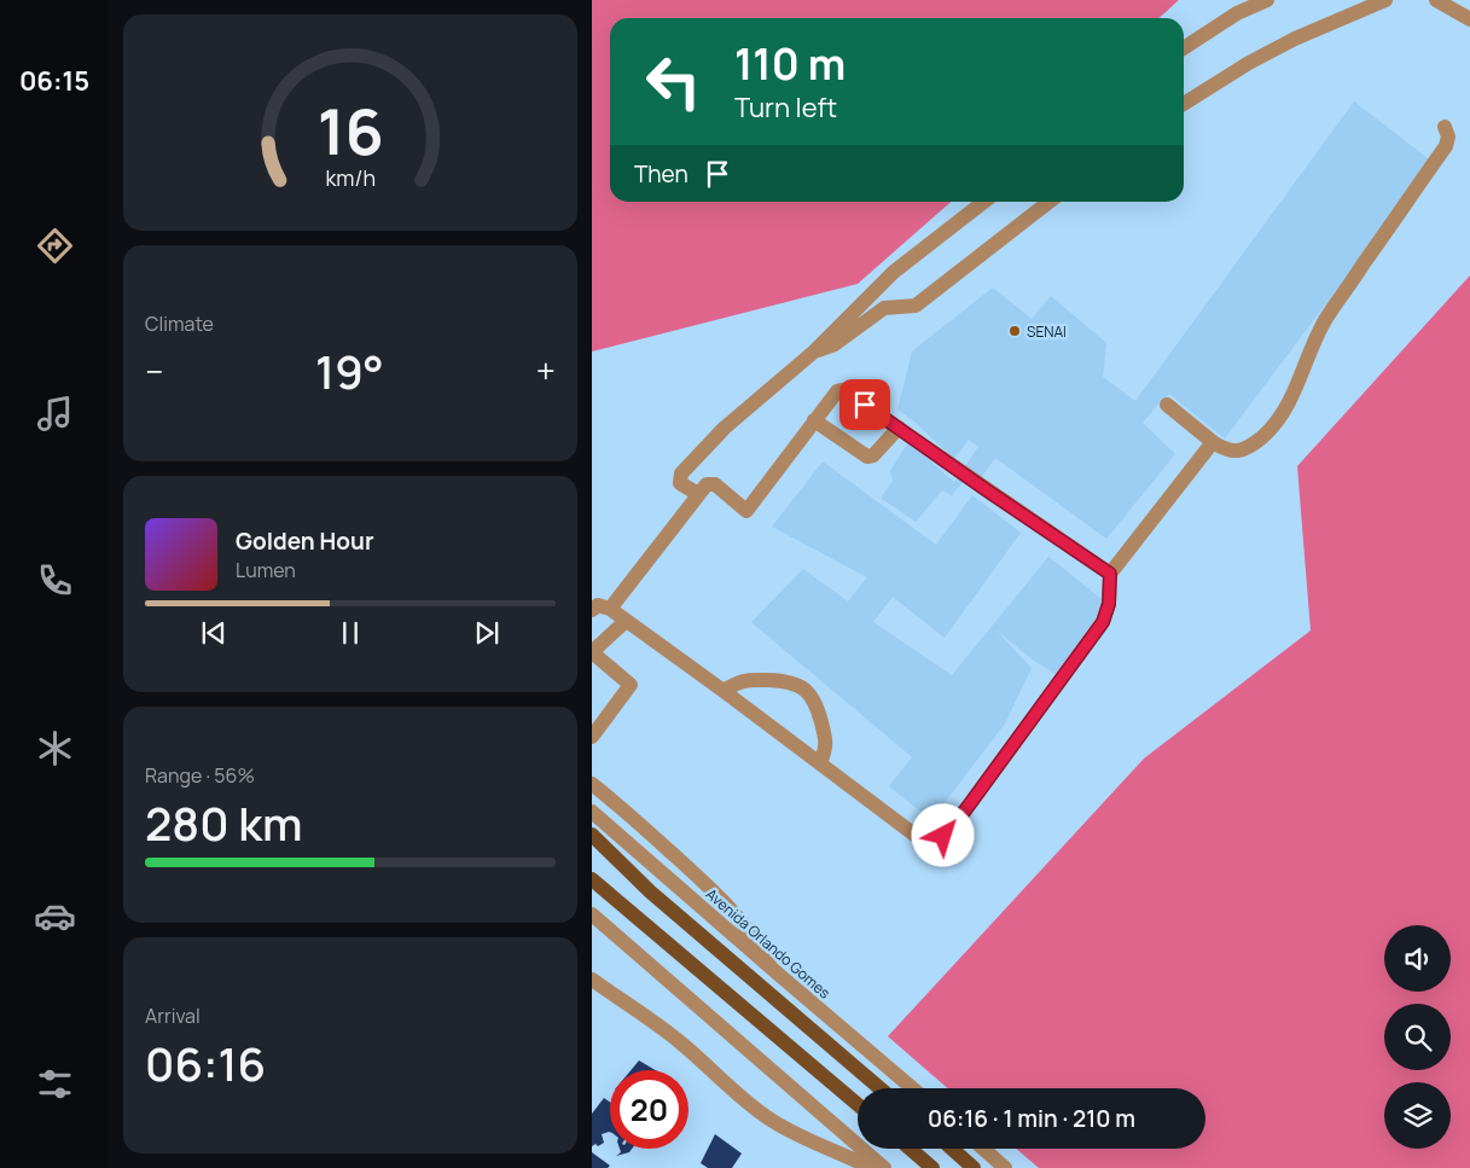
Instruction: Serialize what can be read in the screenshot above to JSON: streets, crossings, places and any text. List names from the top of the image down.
{
  "streets": {
    "street": ["Avenida Orlando Gomes"]
  },
  "places": ["SENAI"],
  "page": {
    "tabs": "06:15",
    "turn": ["110 m", "Turn left"],
    "then": "Then",
    "tile": [
      "Climate",
      ["Range · 56%", "280 km"],
      ["Arrival", "06:16"]
    ],
    "heat": ["−", "19°", "+"],
    "song": ["Golden Hour", "Lumen"],
    "limit": "20",
    "trip": "06:16 · 1 min · 210 m",
    "gauge": ["16", "km/h"]
  }
}
